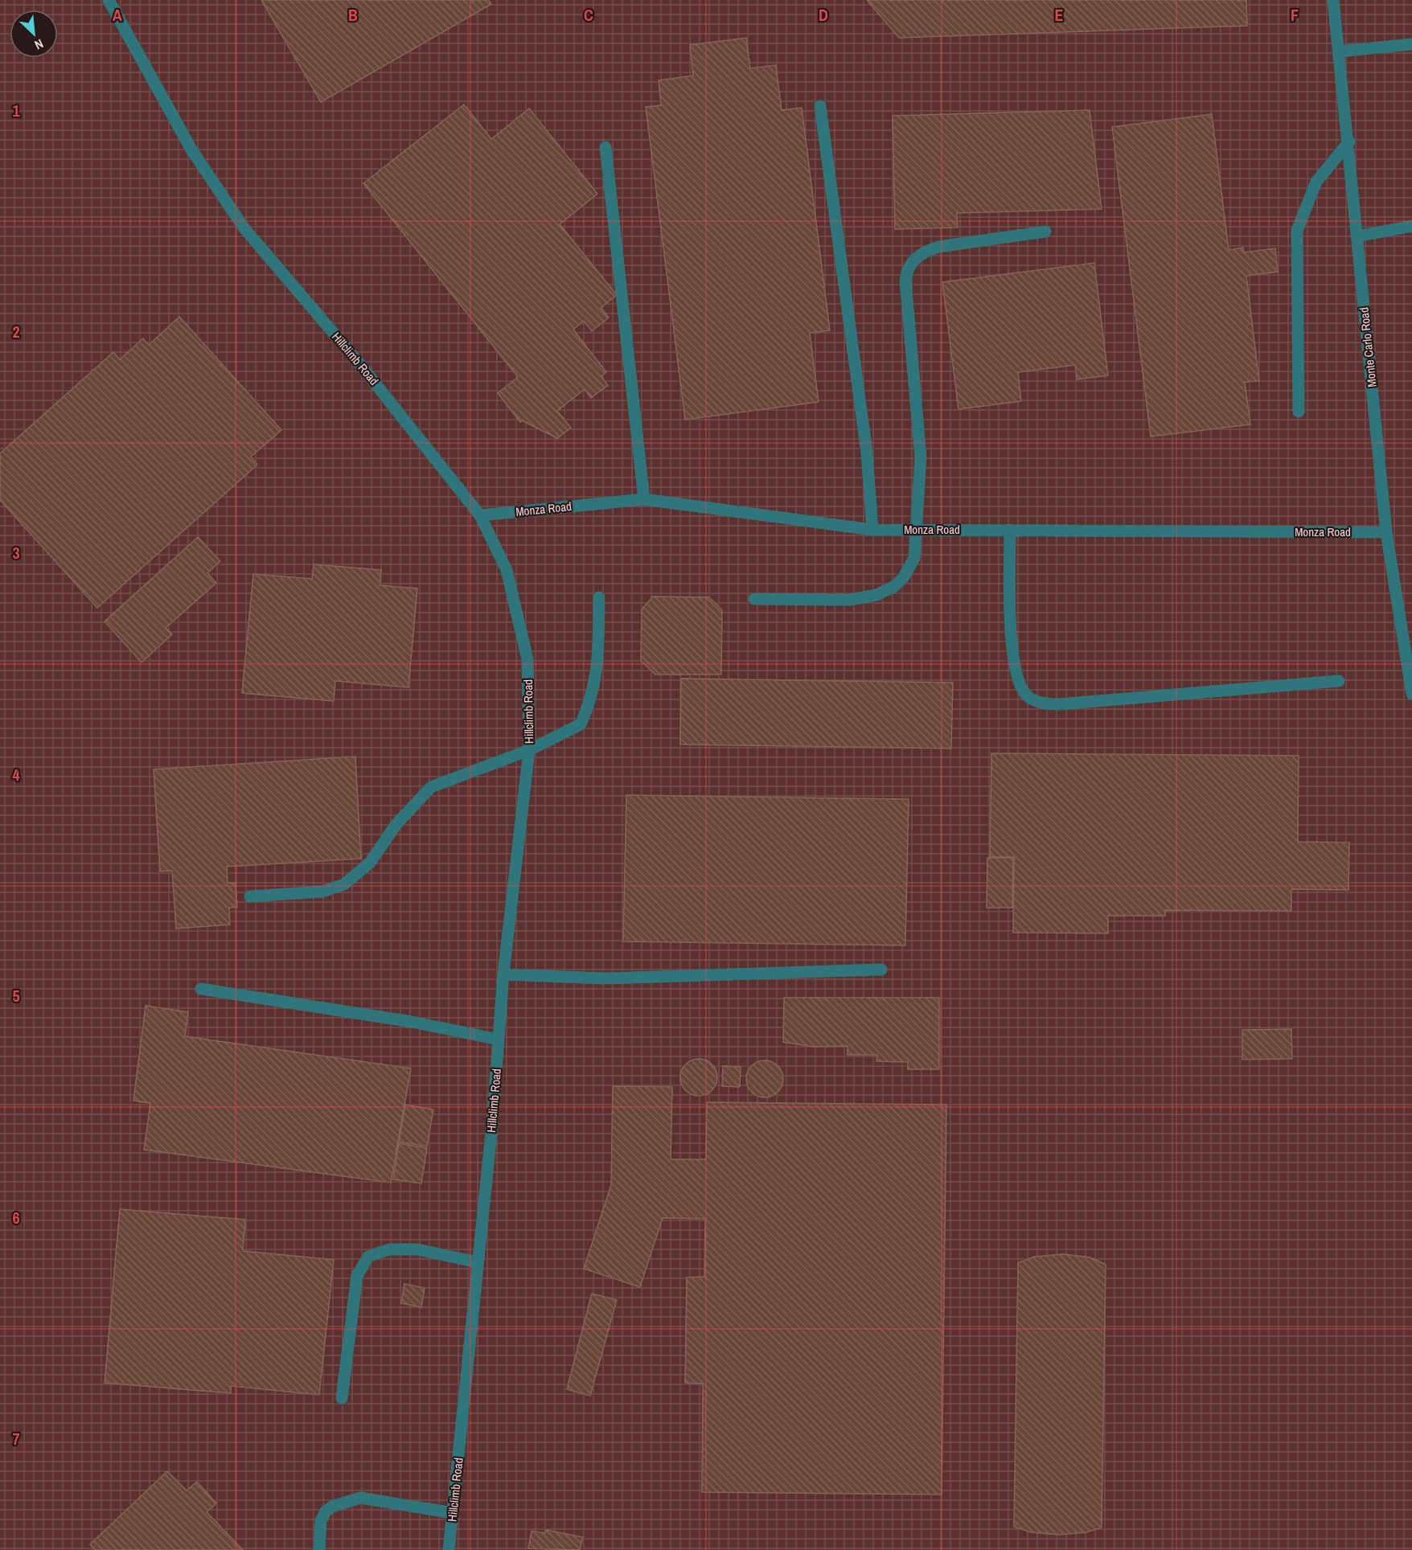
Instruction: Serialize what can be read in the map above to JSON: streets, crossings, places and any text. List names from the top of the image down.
{
  "streets": {
    "street": ["Monte Carlo Road", "Hillclimb Road", "Monza Road"]
  },
  "crossings": [
    ["Monte Carlo Road", "Monza Road"],
    ["Hillclimb Road", "Monza Road"]
  ],
  "north": "bottom right",
  "grid": {
    "columns": [
      "A",
      "B",
      "C",
      "D",
      "E",
      "F"
    ],
    "rows": [
      "1",
      "2",
      "3",
      "4",
      "5",
      "6",
      "7"
    ]
  }
}
